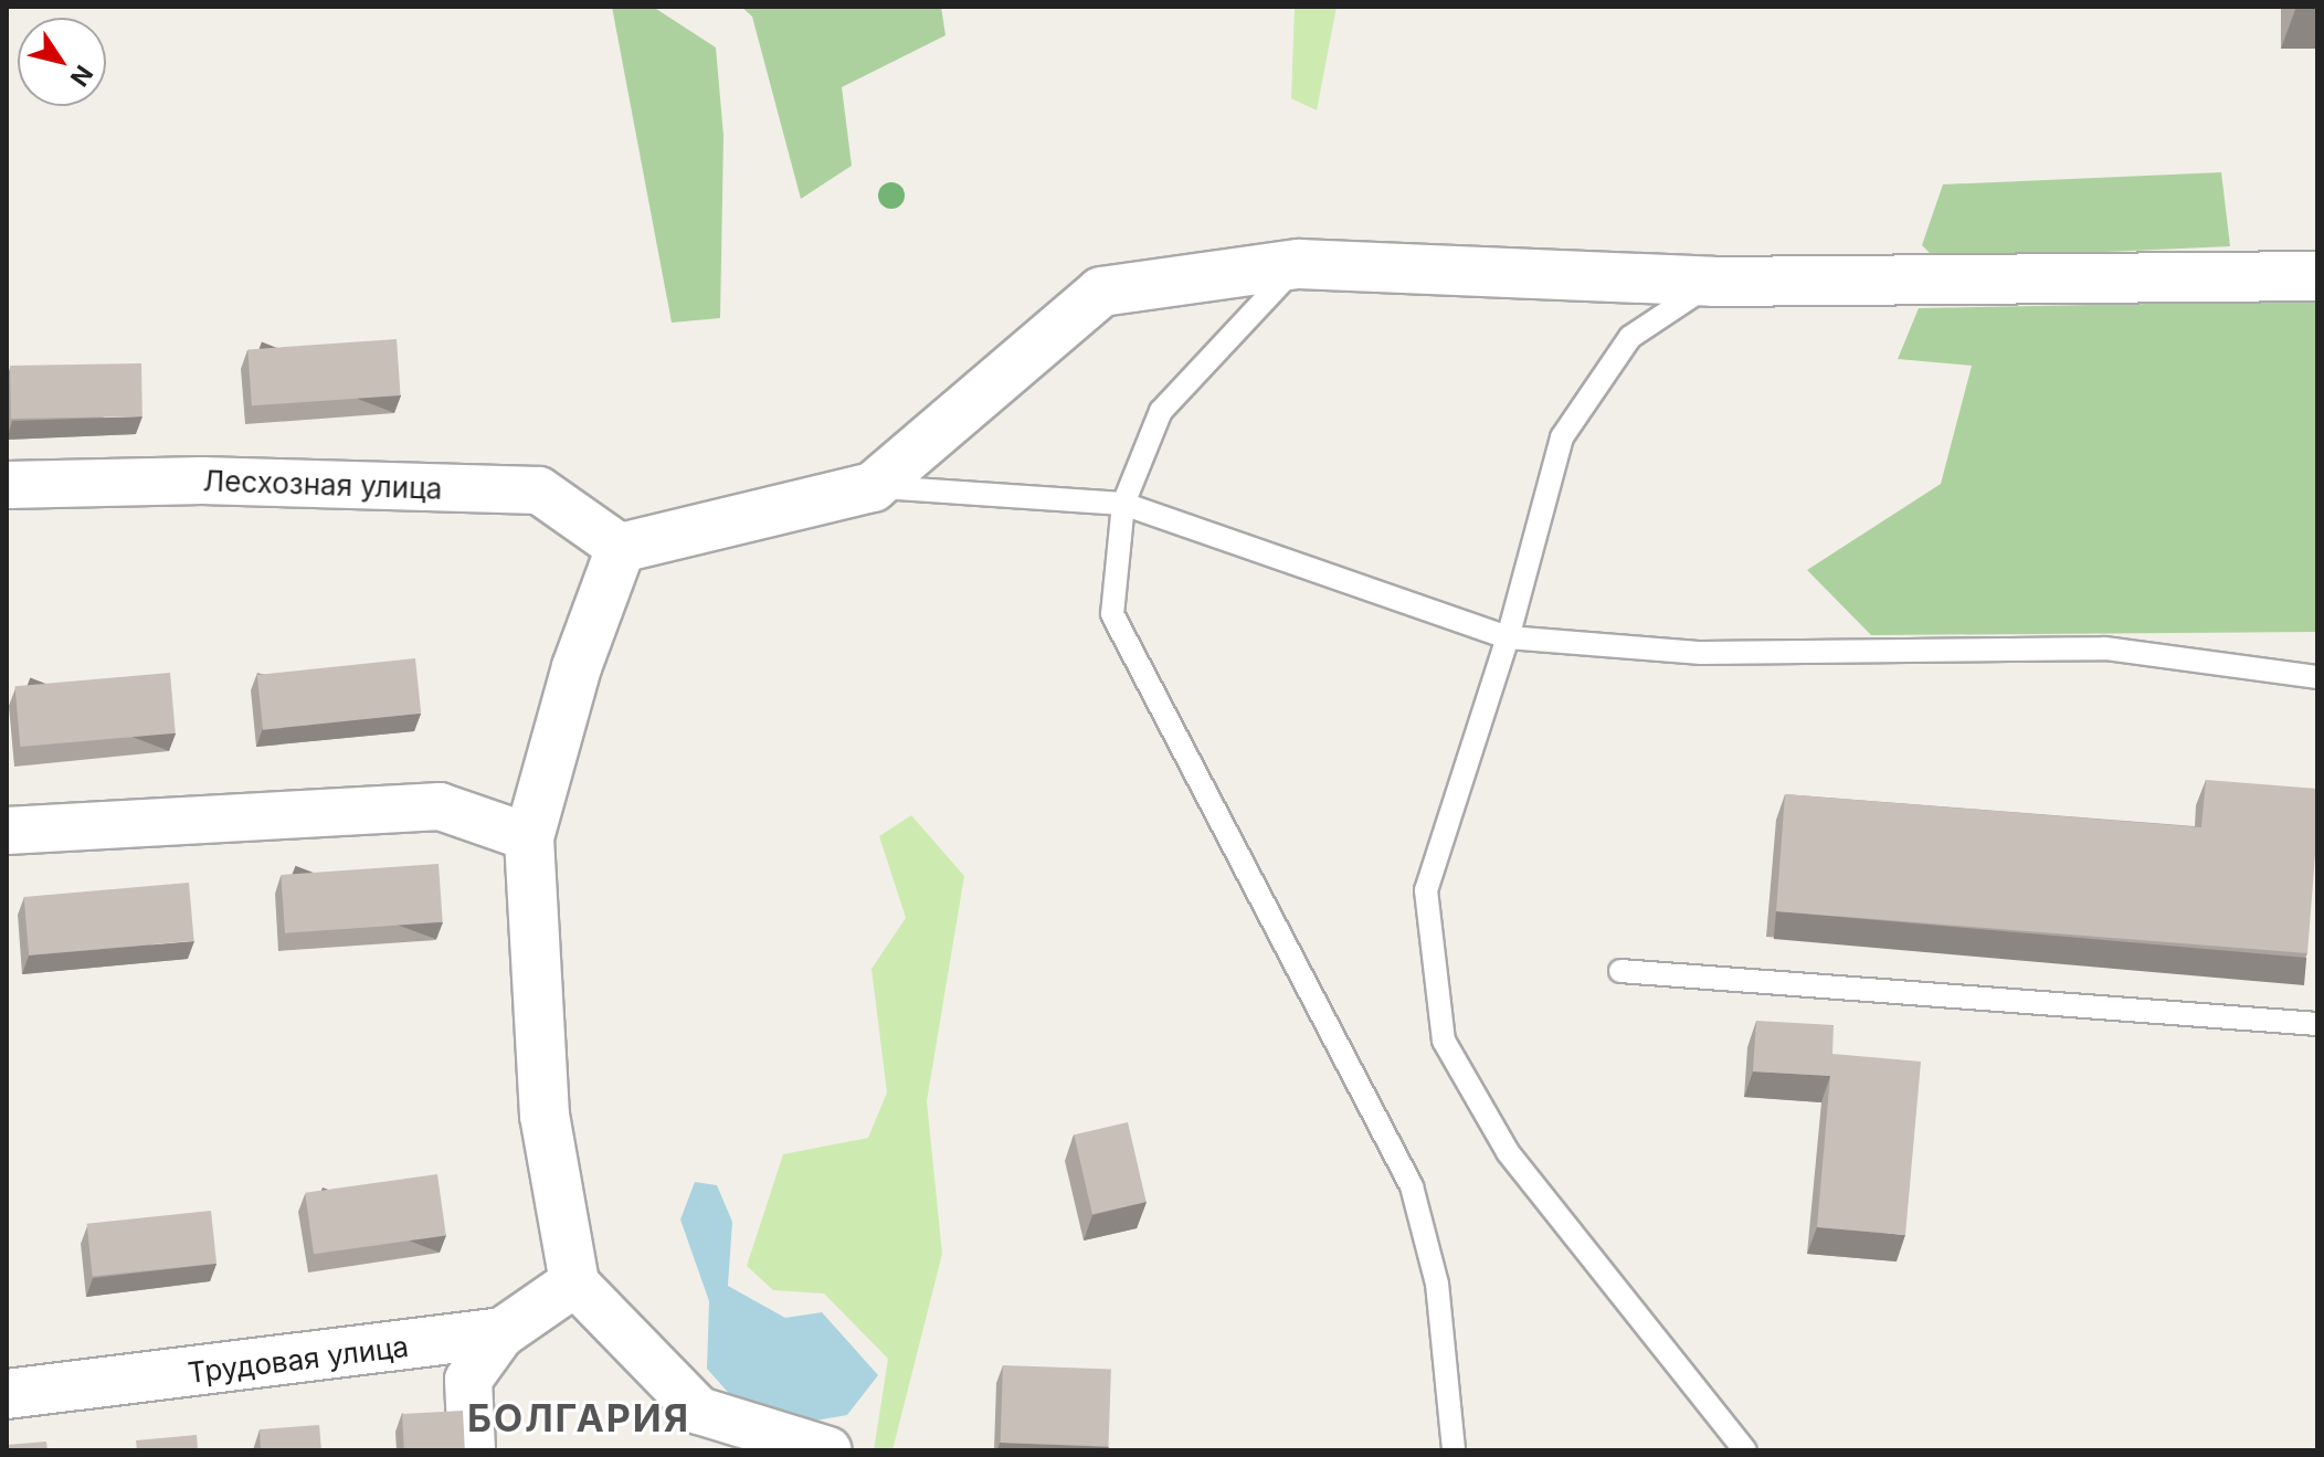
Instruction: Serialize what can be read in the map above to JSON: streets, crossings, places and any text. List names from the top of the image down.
{
  "streets": {
    "street": ["Лесхозная улица", "Трудовая улица"]
  },
  "districts": ["БОЛГАРИЯ"],
  "north": "bottom right"
}
